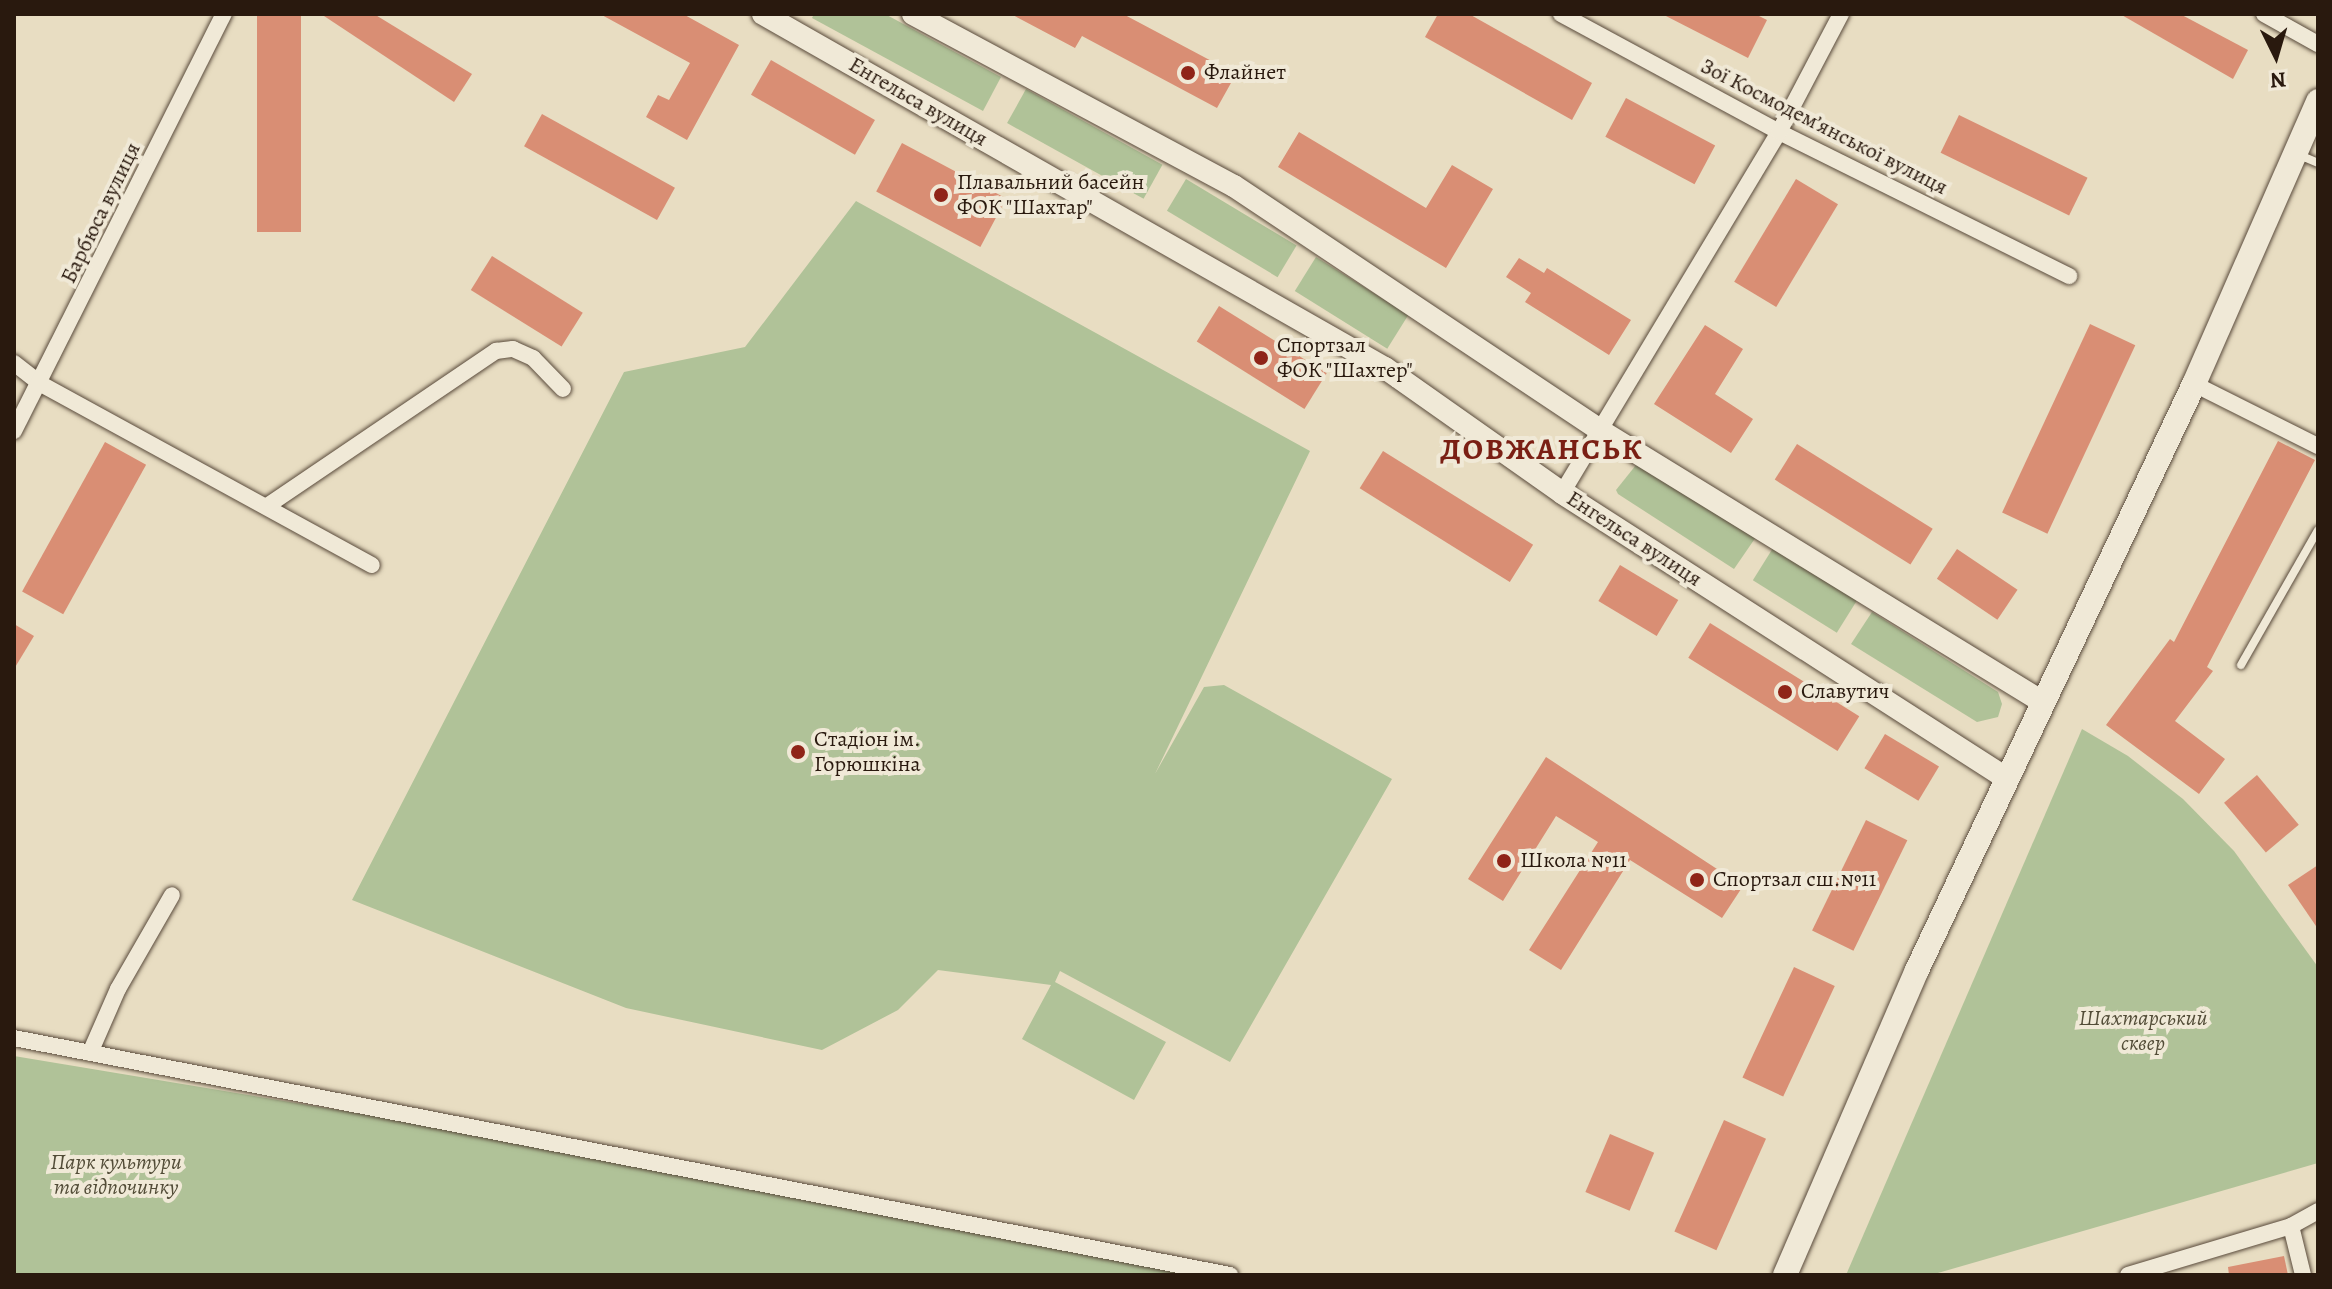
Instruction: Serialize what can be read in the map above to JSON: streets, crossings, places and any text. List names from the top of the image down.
{
  "streets": {
    "street": ["Енгельса вулиця", "Зої Космодем’янської вулиця", "Барбюса вулиця"]
  },
  "districts": ["ДОВЖАНСЬК"],
  "parks": ["Шахтарський сквер", "Парк культури та відпочинку"],
  "places": [
    "Флайнет",
    "Плавальний басейн ФОК \"Шахтар\"",
    "Спортзал ФОК \"Шахтер\"",
    "Славутич",
    "Стадіон ім. Горюшкіна",
    "Школа №11",
    "Спортзал сш.№11"
  ],
  "north": "bottom"
}
